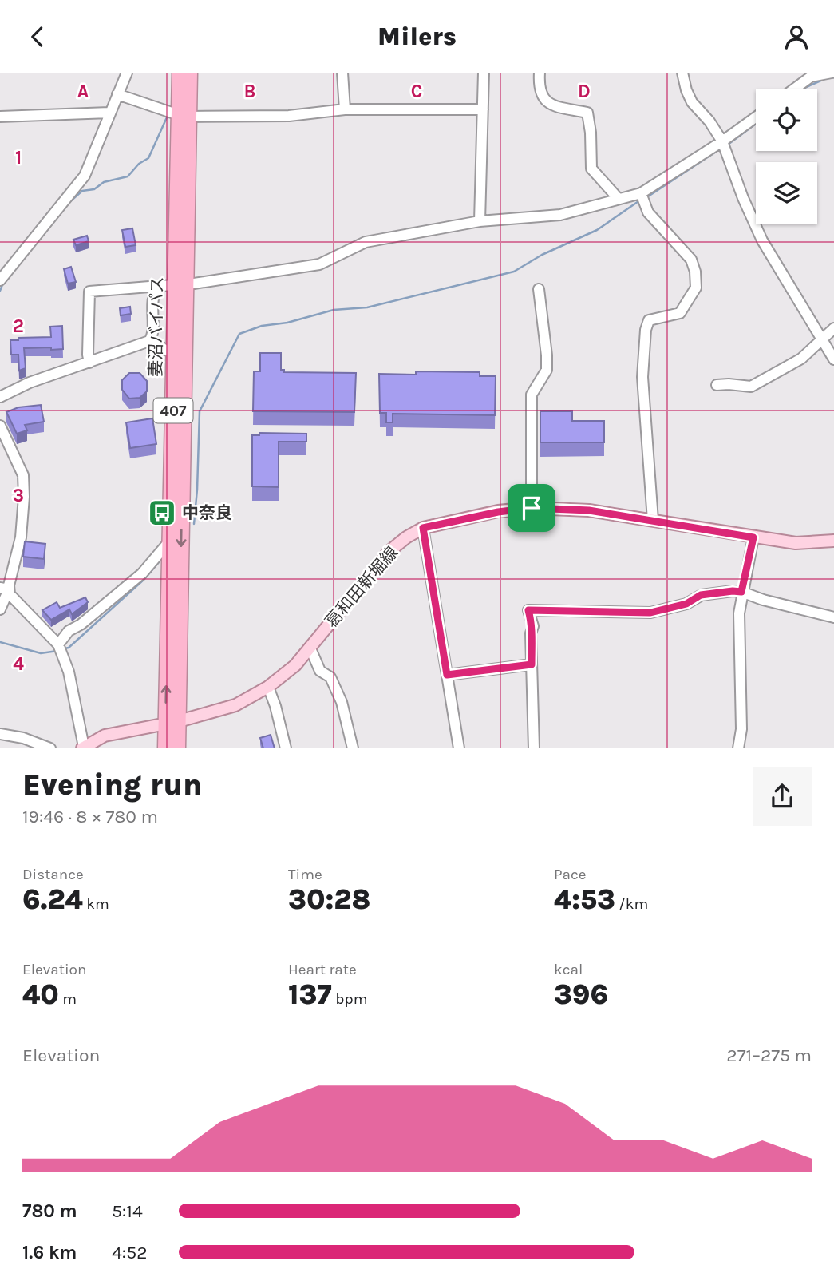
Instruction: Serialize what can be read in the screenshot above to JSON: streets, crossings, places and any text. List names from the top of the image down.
{
  "streets": {
    "highway": ["妻沼バイパス", "407"],
    "main road": ["葛和田新堀線"]
  },
  "crossings": [
    ["妻沼バイパス", "葛和田新堀線"]
  ],
  "places": {
    "bus stop": ["中奈良"]
  },
  "page": {
    "header": "Milers",
    "heading": ["Evening run", "19:46 · 8 × 780 m"],
    "stats": [
      ["Distance", "6.24 km"],
      ["Time", "30:28"],
      ["Pace", "4:53 /km"],
      ["Elevation", "40 m"],
      ["Heart rate", "137 bpm"],
      ["kcal", "396"]
    ],
    "chart": ["Elevation", "271–275 m"],
    "list": [
      {
        "name": "780 m",
        "note": "5:14"
      },
      {
        "name": "1.6 km",
        "note": "4:52"
      }
    ]
  },
  "grid": {
    "columns": [
      "A",
      "B",
      "C",
      "D"
    ],
    "rows": [
      "1",
      "2",
      "3",
      "4"
    ]
  }
}
